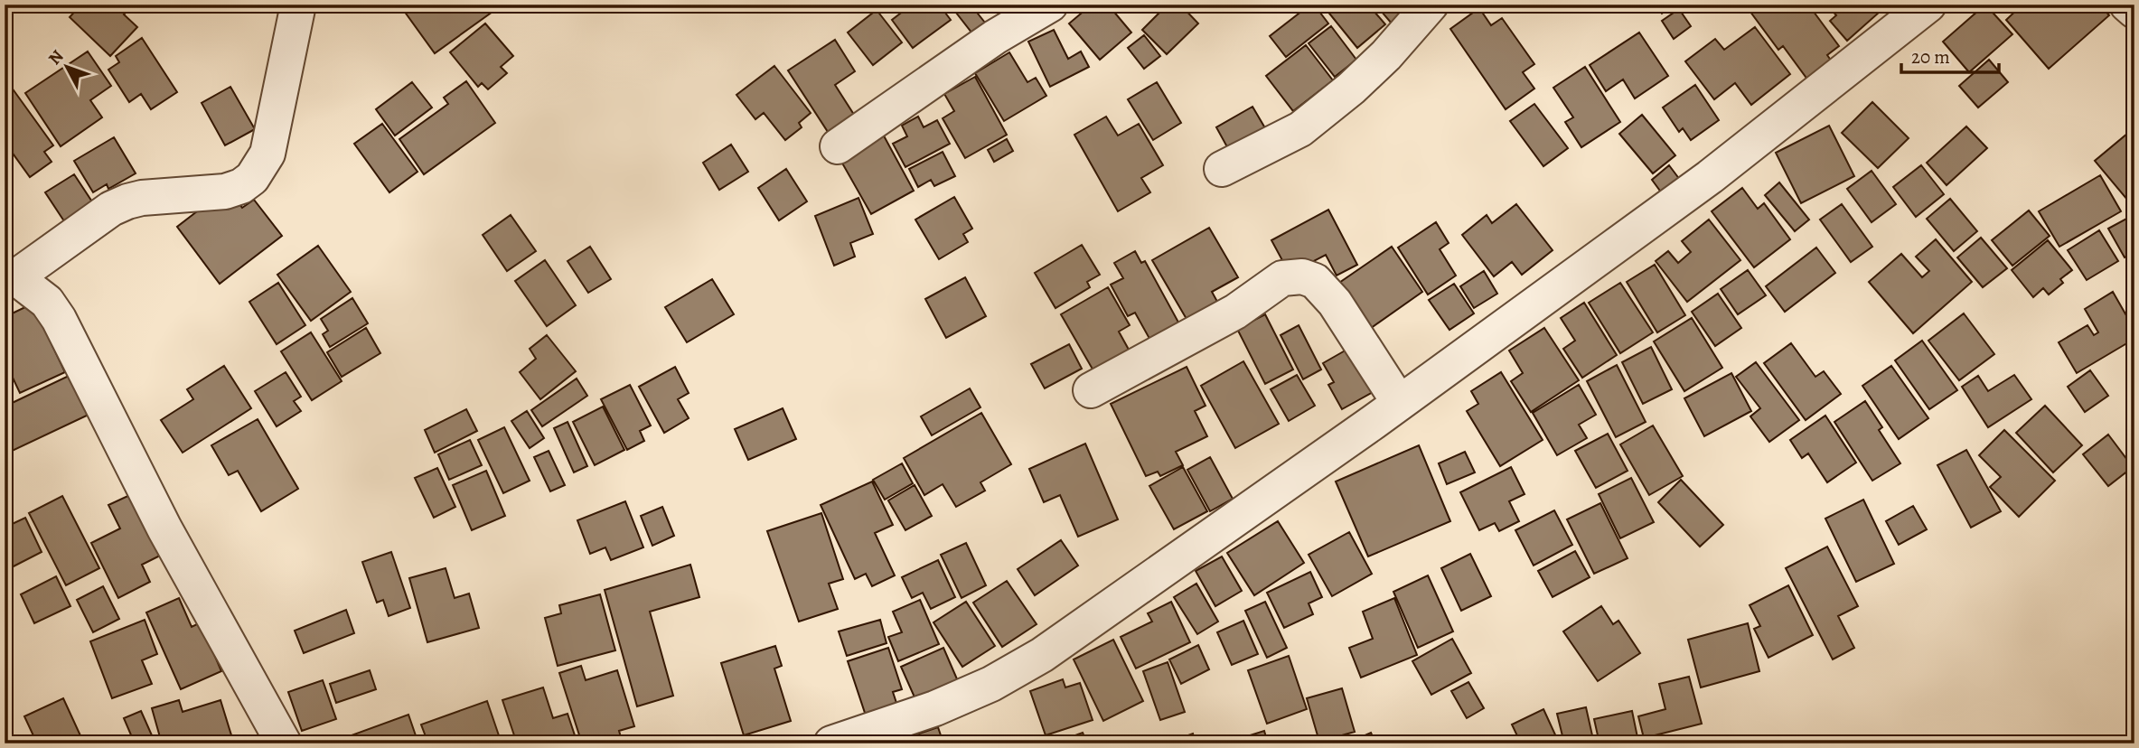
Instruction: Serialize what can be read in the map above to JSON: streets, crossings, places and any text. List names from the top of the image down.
{
  "scale_bar": "20 m",
  "north": "top left"
}
